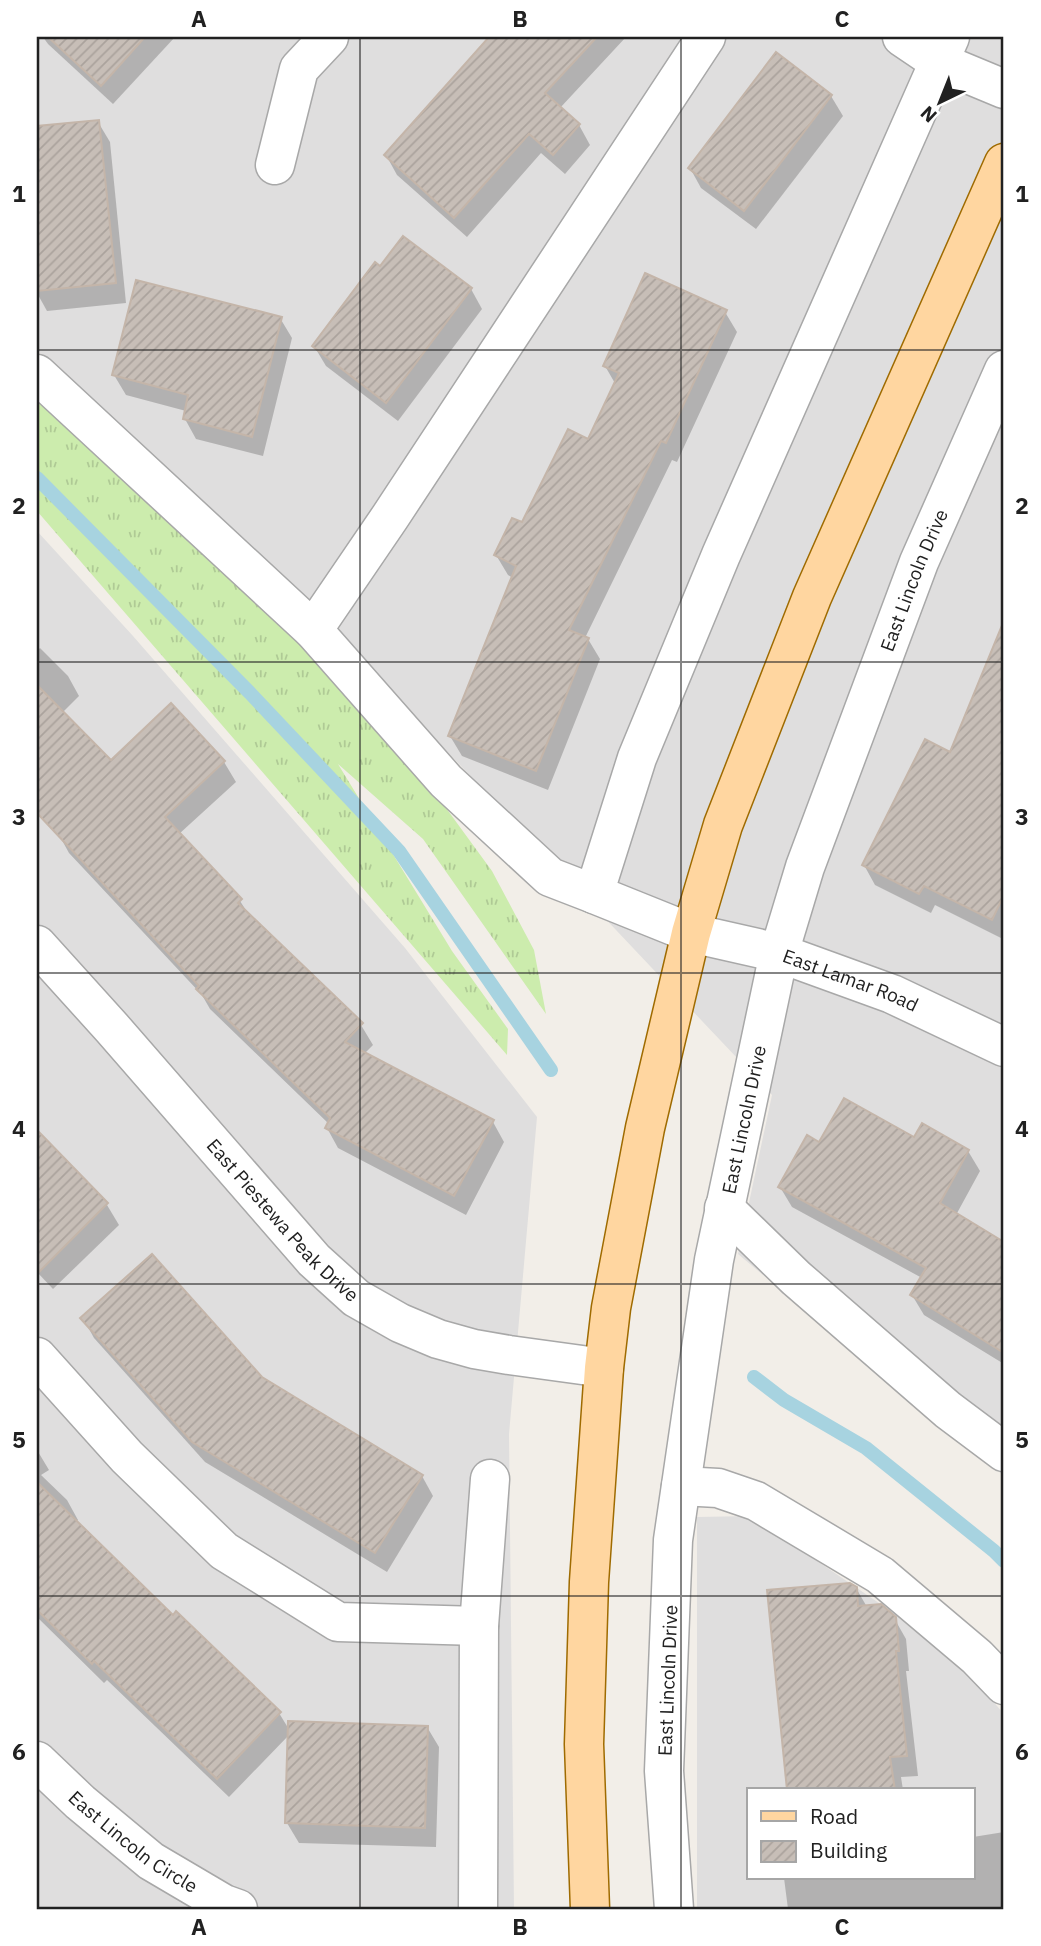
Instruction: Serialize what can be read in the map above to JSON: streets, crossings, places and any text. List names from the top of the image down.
{
  "streets": {
    "street": [
      "East Lincoln Drive",
      "East Lamar Road",
      "East Piestewa Peak Drive",
      "East Lincoln Circle"
    ]
  },
  "crossings": [
    ["East Lincoln Drive", "East Lamar Road"]
  ],
  "legend": ["Road", "Building"],
  "north": "bottom left",
  "grid": {
    "columns": ["A", "B", "C"],
    "rows": [
      "1",
      "2",
      "3",
      "4",
      "5",
      "6"
    ]
  }
}
